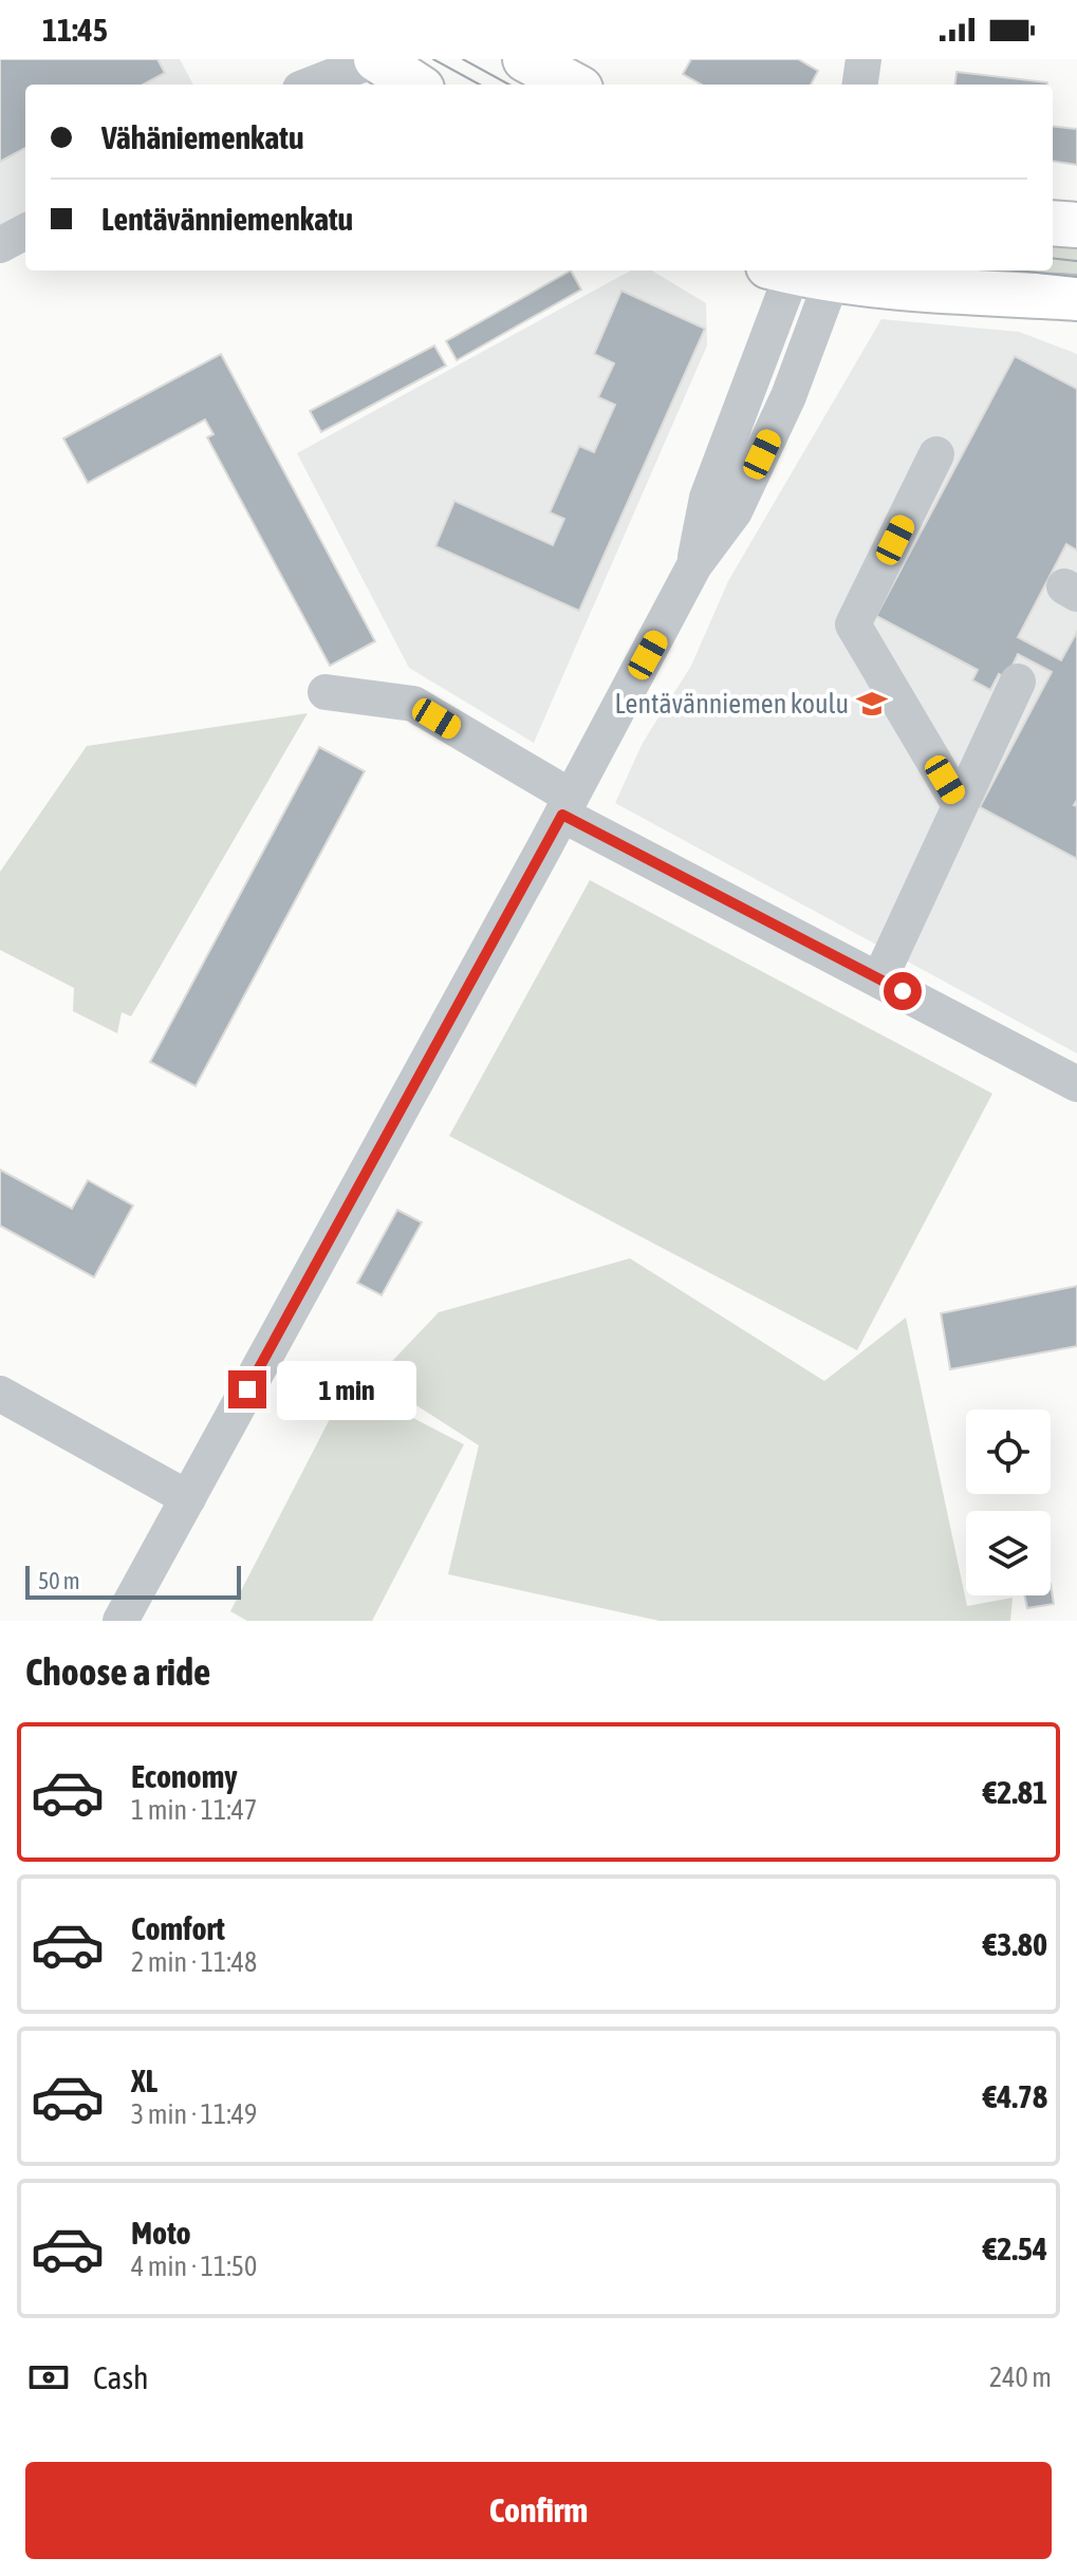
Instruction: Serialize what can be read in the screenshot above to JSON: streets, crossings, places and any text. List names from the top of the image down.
{
  "places": {
    "school or university": ["Lentävänniemen koulu"]
  },
  "scale_bar": "50 m",
  "page": {
    "status": "11:45",
    "banner": ["Vähäniemenkatu", "Lentävänniemenkatu"],
    "bubble": "1 min",
    "scale": "50 m",
    "heading": "Choose a ride",
    "list": [
      {
        "name": "Economy",
        "note": "1 min · 11:47",
        "value": "€2.81"
      },
      {
        "name": "Comfort",
        "note": "2 min · 11:48",
        "value": "€3.80"
      },
      {
        "name": "XL",
        "note": "3 min · 11:49",
        "value": "€4.78"
      },
      {
        "name": "Moto",
        "note": "4 min · 11:50",
        "value": "€2.54"
      }
    ],
    "pay": ["Cash", "240 m"],
    "buttons": "Confirm"
  }
}
